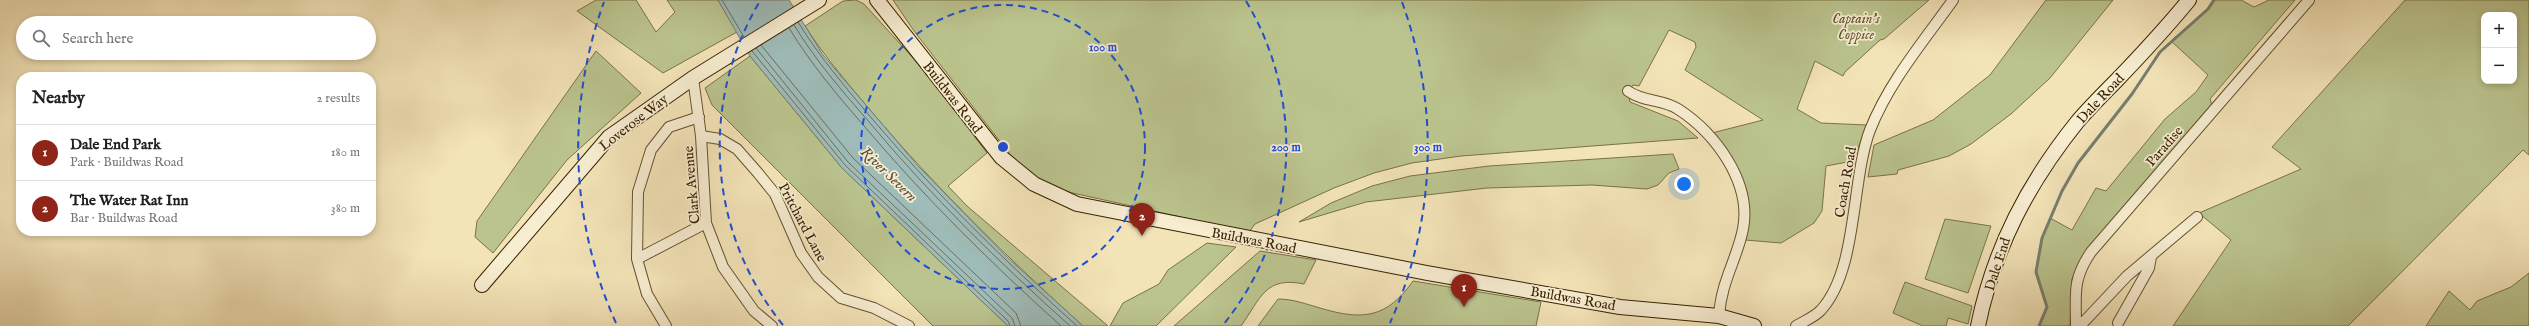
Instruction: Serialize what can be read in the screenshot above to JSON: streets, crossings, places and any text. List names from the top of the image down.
{
  "streets": {
    "street": [
      "Buildwas Road",
      "Dale Road",
      "Loverose Way",
      "Paradise",
      "Coach Road",
      "Clark Avenue",
      "Pritchard Lane",
      "Dale End"
    ]
  },
  "crossings": [
    ["Dale Road", "Dale End"],
    ["Loverose Way", "Clark Avenue"],
    ["Clark Avenue", "Pritchard Lane"]
  ],
  "water": ["River Severn"],
  "parks": ["Captain's Coppice"],
  "page": {
    "map_buttons": ["+", "−"],
    "search": "Search here",
    "heading": ["Nearby", "2 results"],
    "list": [
      {
        "mark": "1",
        "name": "Dale End Park",
        "note": "Park · Buildwas Road",
        "value": "180 m"
      },
      {
        "mark": "2",
        "name": "The Water Rat Inn",
        "note": "Bar · Buildwas Road",
        "value": "380 m"
      }
    ],
    "pins": ["2", "1"]
  },
  "rings": ["100 m", "200 m", "300 m"]
}
